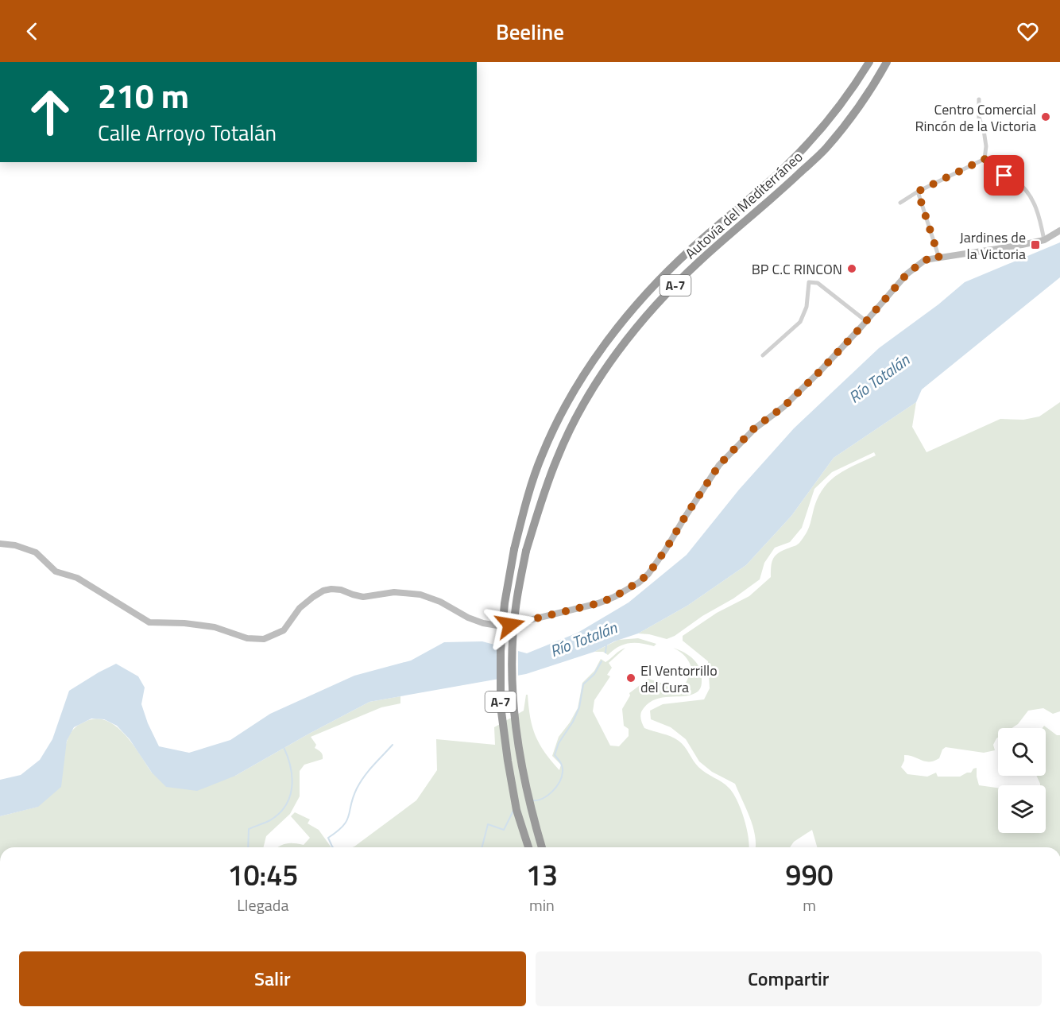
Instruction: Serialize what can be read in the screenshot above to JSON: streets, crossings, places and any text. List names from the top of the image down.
{
  "streets": {
    "highway": ["Autovía del Mediterráneo", "A-7"]
  },
  "water": ["Río Totalán"],
  "places": {
    "other": ["Centro Comercial Rincón de la Victoria", "BP C.C RINCON", "El Ventorrillo del Cura"],
    "transit": ["Jardines de la Victoria"]
  },
  "page": {
    "header": "Beeline",
    "turn": ["210 m", "Calle Arroyo Totalán"],
    "eta": [
      "10:45",
      "Llegada",
      "13",
      "min",
      "990",
      "m"
    ],
    "buttons": ["Salir", "Compartir"]
  }
}
